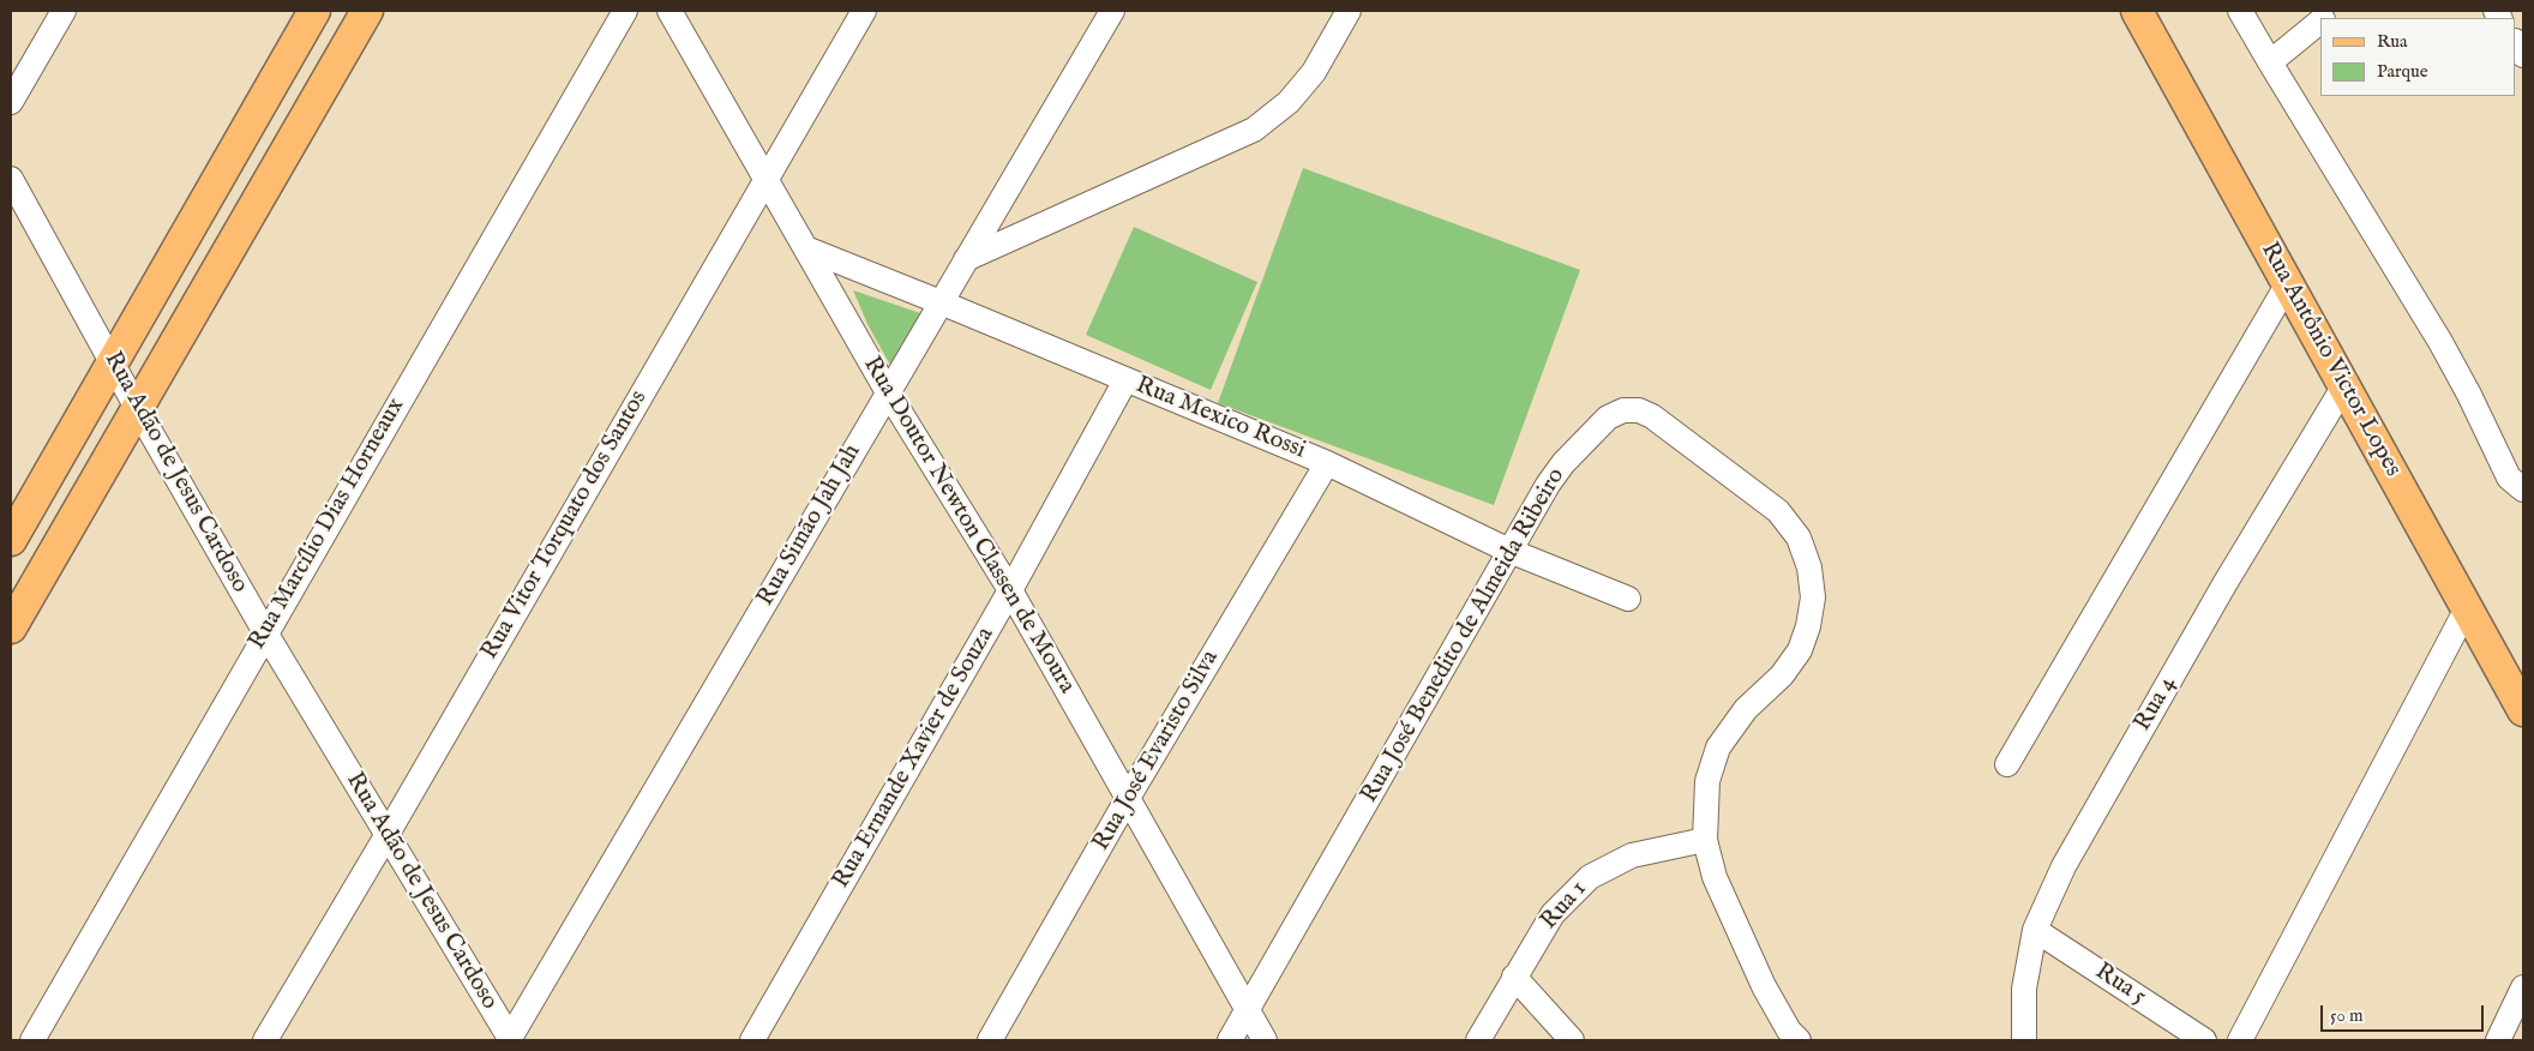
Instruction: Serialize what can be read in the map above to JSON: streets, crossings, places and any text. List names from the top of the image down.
{
  "streets": {
    "main road": ["Rua Antônio Victor Lopes"],
    "street": [
      "Rua Mexico Rossi",
      "Rua Adão de Jesus Cardoso",
      "Rua Marcílio Dias Horneaux",
      "Rua Vitor Torquato dos Santos",
      "Rua Simão Jah Jah",
      "Rua Doutor Newton Classen de Moura",
      "Rua José Benedito de Almeida Ribeiro",
      "Rua 4",
      "Rua José Evaristo Silva",
      "Rua Ernande Xavier de Souza",
      "Rua 1",
      "Rua 5"
    ]
  },
  "crossings": [
    ["Rua Antônio Victor Lopes", "Rua 4"],
    ["Rua Mexico Rossi", "Rua Simão Jah Jah"],
    ["Rua Mexico Rossi", "Rua Doutor Newton Classen de Moura"],
    ["Rua Mexico Rossi", "Rua José Benedito de Almeida Ribeiro"],
    ["Rua Mexico Rossi", "Rua José Evaristo Silva"],
    ["Rua Mexico Rossi", "Rua Ernande Xavier de Souza"],
    ["Rua Adão de Jesus Cardoso", "Rua Marcílio Dias Horneaux"],
    ["Rua Adão de Jesus Cardoso", "Rua Vitor Torquato dos Santos"],
    ["Rua Adão de Jesus Cardoso", "Rua Simão Jah Jah"],
    ["Rua Vitor Torquato dos Santos", "Rua Doutor Newton Classen de Moura"],
    ["Rua Simão Jah Jah", "Rua Doutor Newton Classen de Moura"],
    ["Rua Doutor Newton Classen de Moura", "Rua José Benedito de Almeida Ribeiro"],
    ["Rua Doutor Newton Classen de Moura", "Rua José Evaristo Silva"],
    ["Rua Doutor Newton Classen de Moura", "Rua Ernande Xavier de Souza"],
    ["Rua José Benedito de Almeida Ribeiro", "Rua 1"],
    ["Rua 4", "Rua 5"]
  ],
  "legend": ["Rua", "Parque"],
  "scale_bar": "50 m"
}
